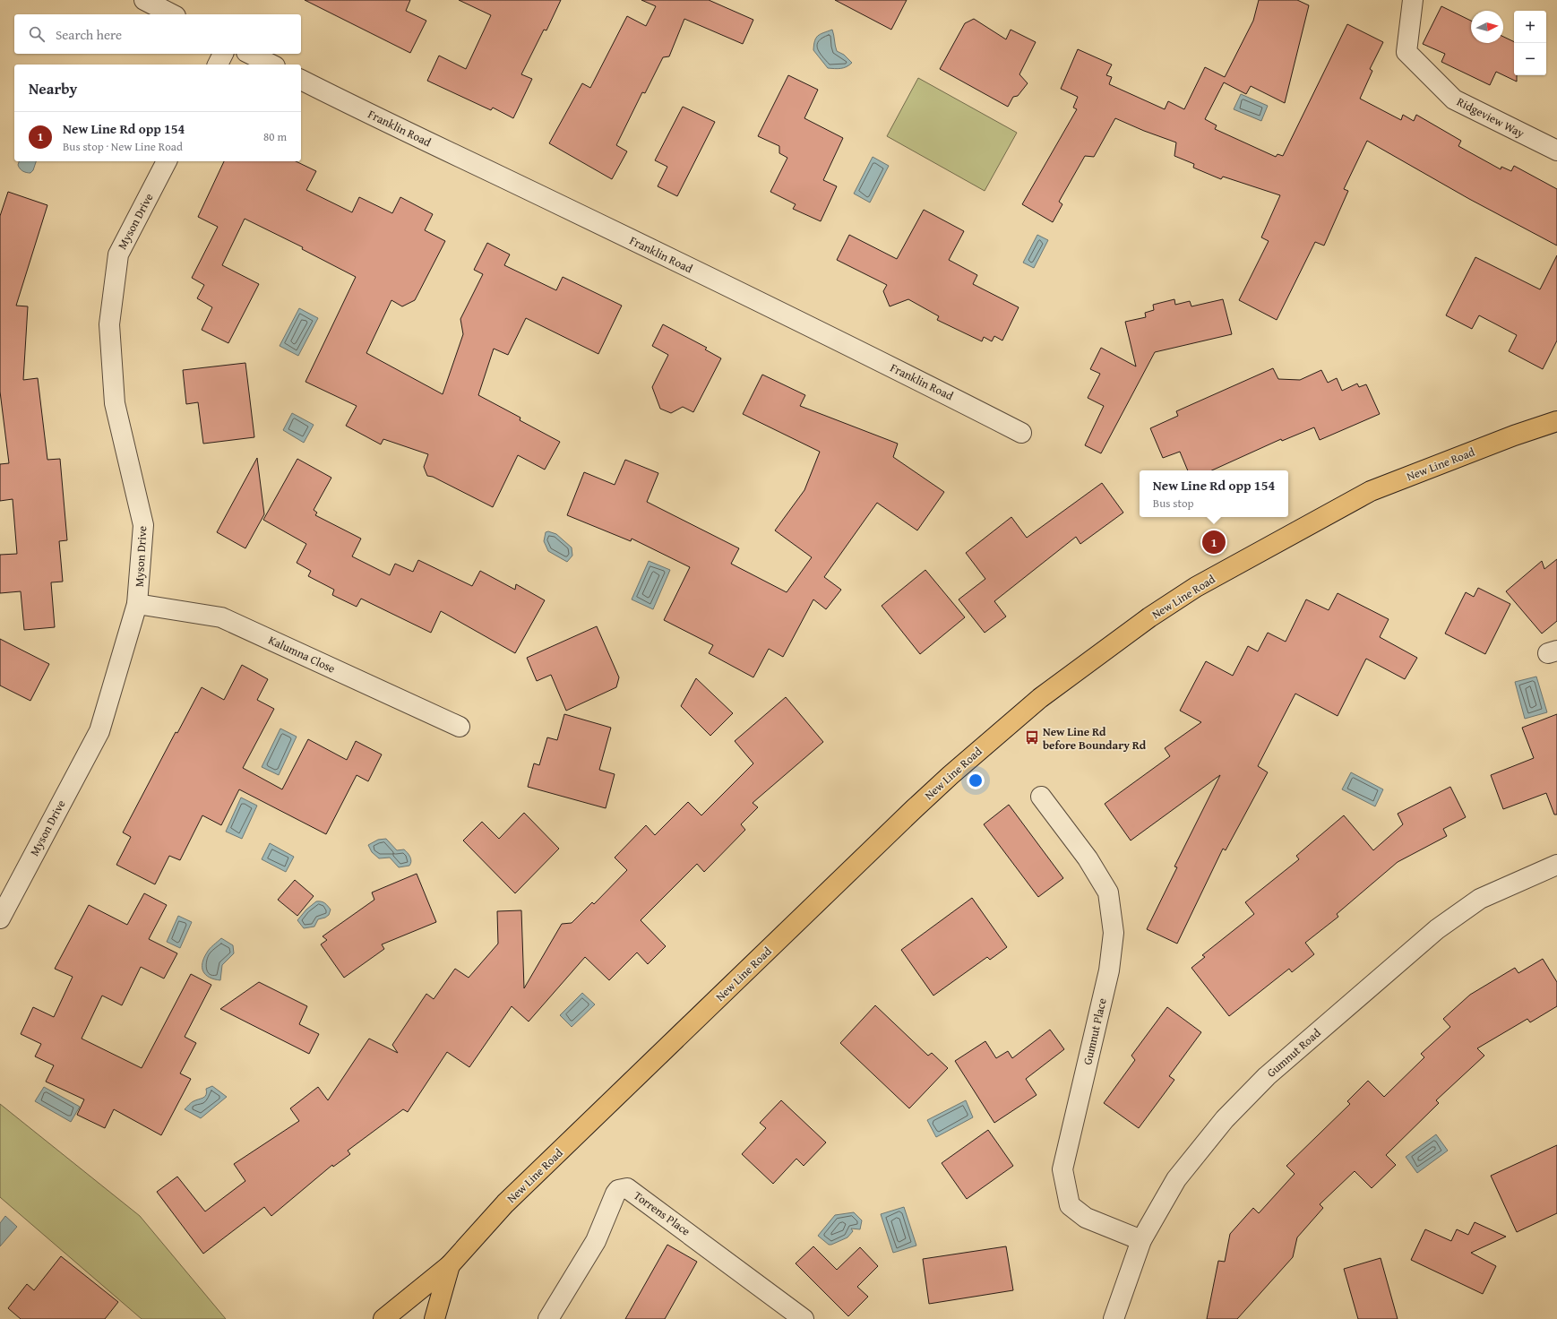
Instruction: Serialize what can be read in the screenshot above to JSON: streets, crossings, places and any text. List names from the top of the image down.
{
  "streets": {
    "main road": ["New Line Road"],
    "street": [
      "Ridgeview Way",
      "Franklin Road",
      "Myson Drive",
      "Kalumna Close",
      "Gumnut Place",
      "Gumnut Road",
      "Torrens Place"
    ]
  },
  "crossings": [
    ["Myson Drive", "Kalumna Close"],
    ["Gumnut Place", "Gumnut Road"]
  ],
  "places": {
    "bus stop": ["New Line Rd before Boundary Rd"]
  },
  "north": "right",
  "page": {
    "map_buttons": ["+", "−"],
    "search": "Search here",
    "heading": "Nearby",
    "list": [
      {
        "mark": "1",
        "name": "New Line Rd opp 154",
        "note": "Bus stop · New Line Road",
        "value": "80 m"
      }
    ],
    "popup": ["New Line Rd opp 154", "Bus stop"],
    "pins": "1"
  }
}
